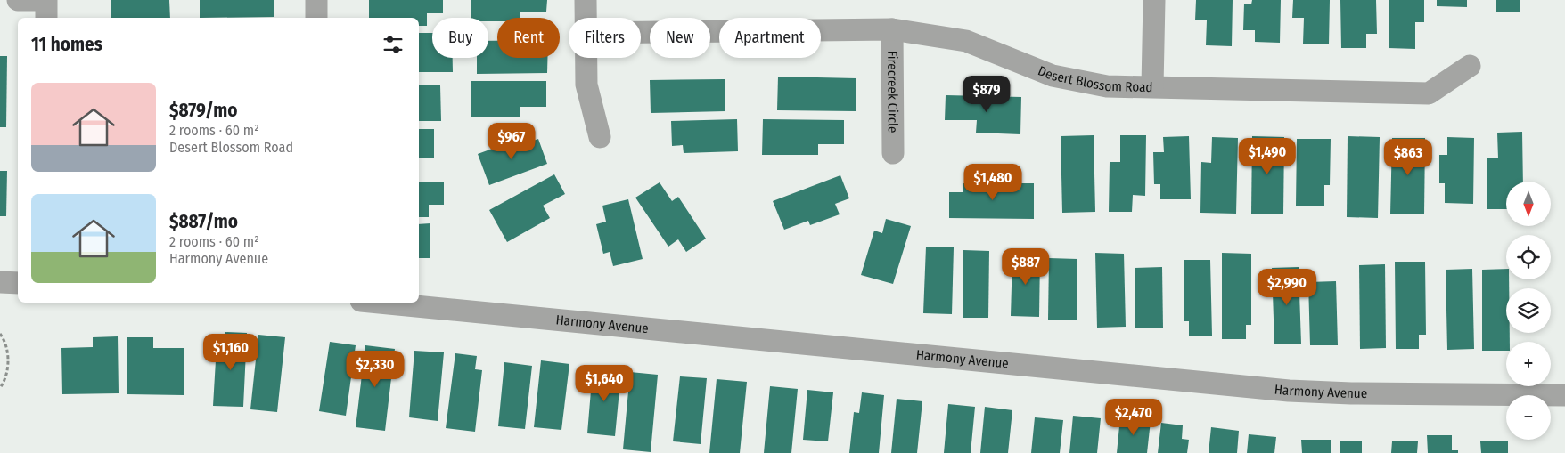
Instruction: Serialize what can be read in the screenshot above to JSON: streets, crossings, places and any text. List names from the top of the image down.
{
  "streets": {
    "street": ["Desert Blossom Road", "Firecreek Circle", "Harmony Avenue"]
  },
  "crossings": [
    ["Desert Blossom Road", "Firecreek Circle"]
  ],
  "north": "bottom",
  "page": {
    "chip": [
      "Buy",
      "Rent",
      "Filters",
      "New",
      "Apartment"
    ],
    "heading": "11 homes",
    "list": [
      {
        "name": "$879/mo",
        "note": "2 rooms · 60 m² · Desert Blossom Road"
      },
      {
        "name": "$887/mo",
        "note": "2 rooms · 60 m² · Harmony Avenue"
      }
    ],
    "price": [
      "$879",
      "$967",
      "$1,490",
      "$863",
      "$1,480",
      "$887",
      "$2,990",
      "$1,160",
      "$2,330",
      "$1,640",
      "$2,470"
    ],
    "map_buttons": ["+", "−"]
  }
}
